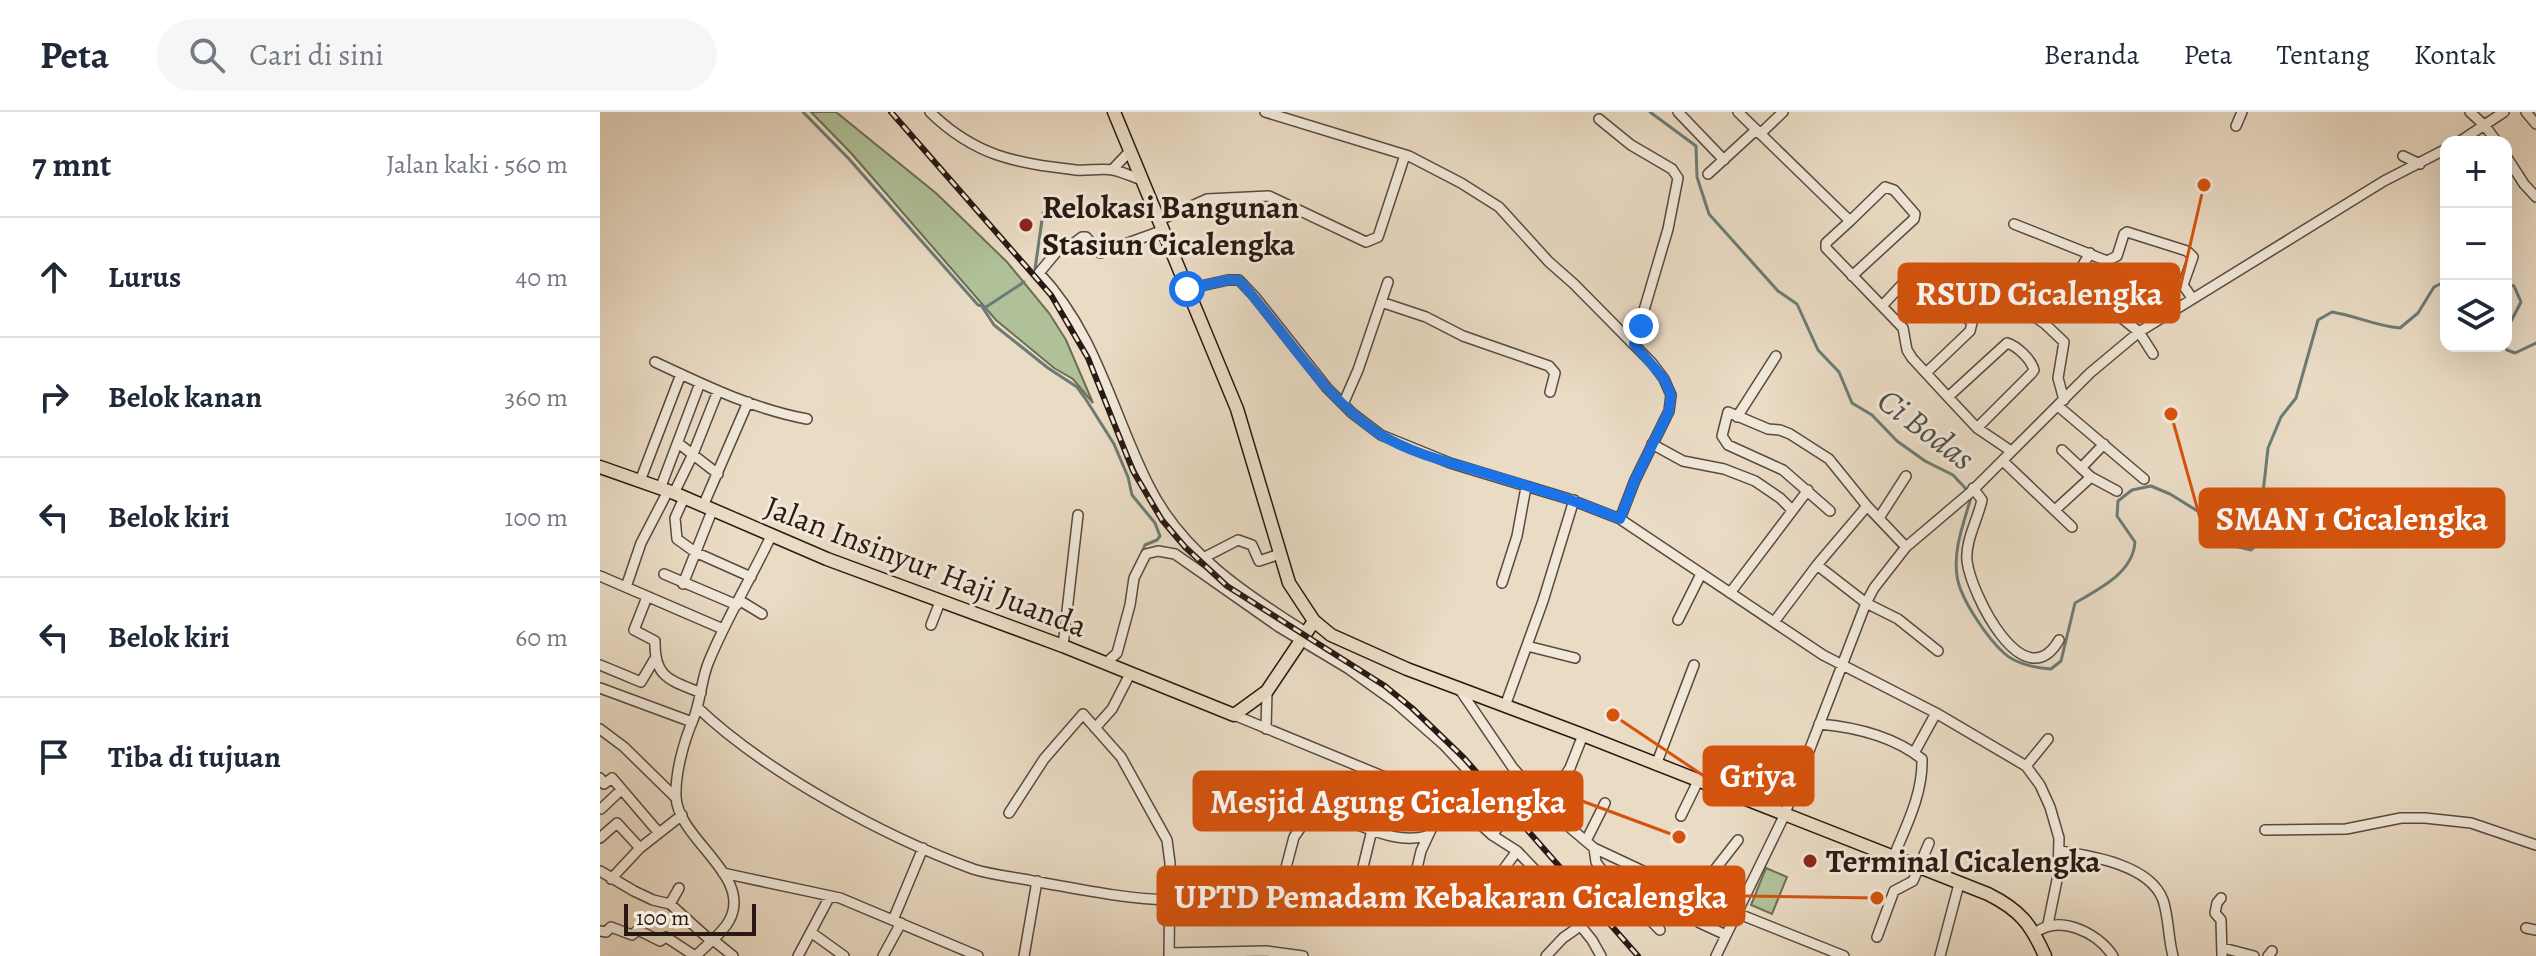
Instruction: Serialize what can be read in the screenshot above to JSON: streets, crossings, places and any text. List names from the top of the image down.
{
  "streets": {
    "main road": ["Jalan Insinyur Haji Juanda"]
  },
  "water": ["Ci Bodas"],
  "places": [
    "RSUD Cicalengka",
    "Relokasi Bangunan Stasiun Cicalengka",
    "SMAN 1 Cicalengka",
    "Griya",
    "Mesjid Agung Cicalengka",
    "Terminal Cicalengka",
    "UPTD Pemadam Kebakaran Cicalengka"
  ],
  "scale_bar": "100 m",
  "page": {
    "header": "Peta",
    "search": "Cari di sini",
    "nav": [
      "Beranda",
      "Peta",
      "Tentang",
      "Kontak"
    ],
    "heading": ["7 mnt", "Jalan kaki · 560 m"],
    "map_buttons": ["+", "−"],
    "list": [
      ["Lurus", "40 m"],
      ["Belok kanan", "360 m"],
      ["Belok kiri", "100 m"],
      ["Belok kiri", "60 m"],
      "Tiba di tujuan"
    ],
    "scale": "100 m"
  }
}
